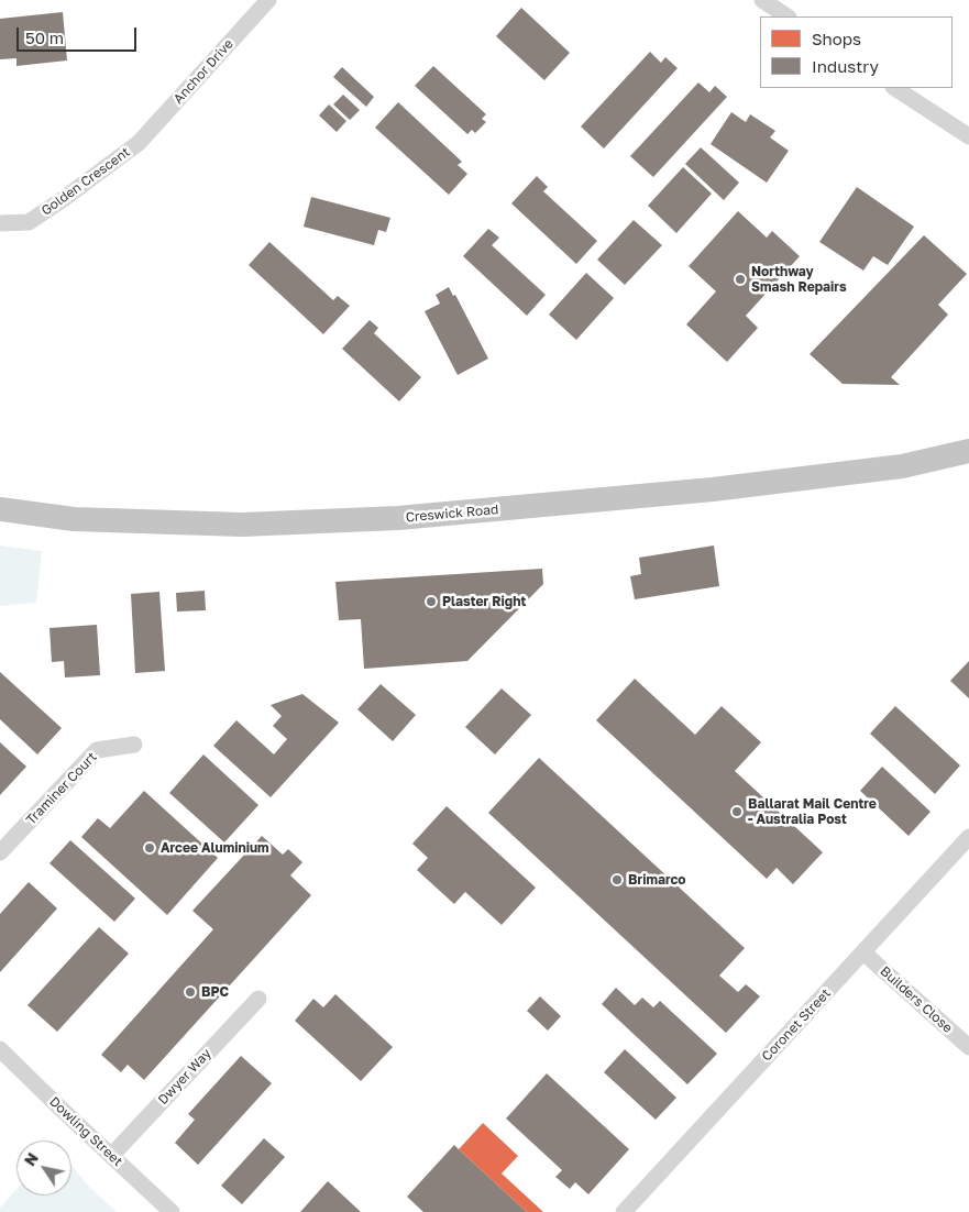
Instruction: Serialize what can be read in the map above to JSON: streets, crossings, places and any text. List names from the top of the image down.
{
  "streets": {
    "highway": ["Creswick Road"],
    "street": [
      "Anchor Drive",
      "Golden Crescent",
      "Traminer Court",
      "Builders Close",
      "Coronet Street",
      "Dwyer Way",
      "Dowling Street"
    ]
  },
  "crossings": [
    ["Anchor Drive", "Golden Crescent"],
    ["Builders Close", "Coronet Street"],
    ["Dwyer Way", "Dowling Street"]
  ],
  "places": [
    "Northway Smash Repairs",
    "Plaster Right",
    "Ballarat Mail Centre - Australia Post",
    "Arcee Aluminium",
    "Brimarco",
    "BPC"
  ],
  "legend": ["Shops", "Industry"],
  "scale_bar": "50 m",
  "north": "top left"
}
